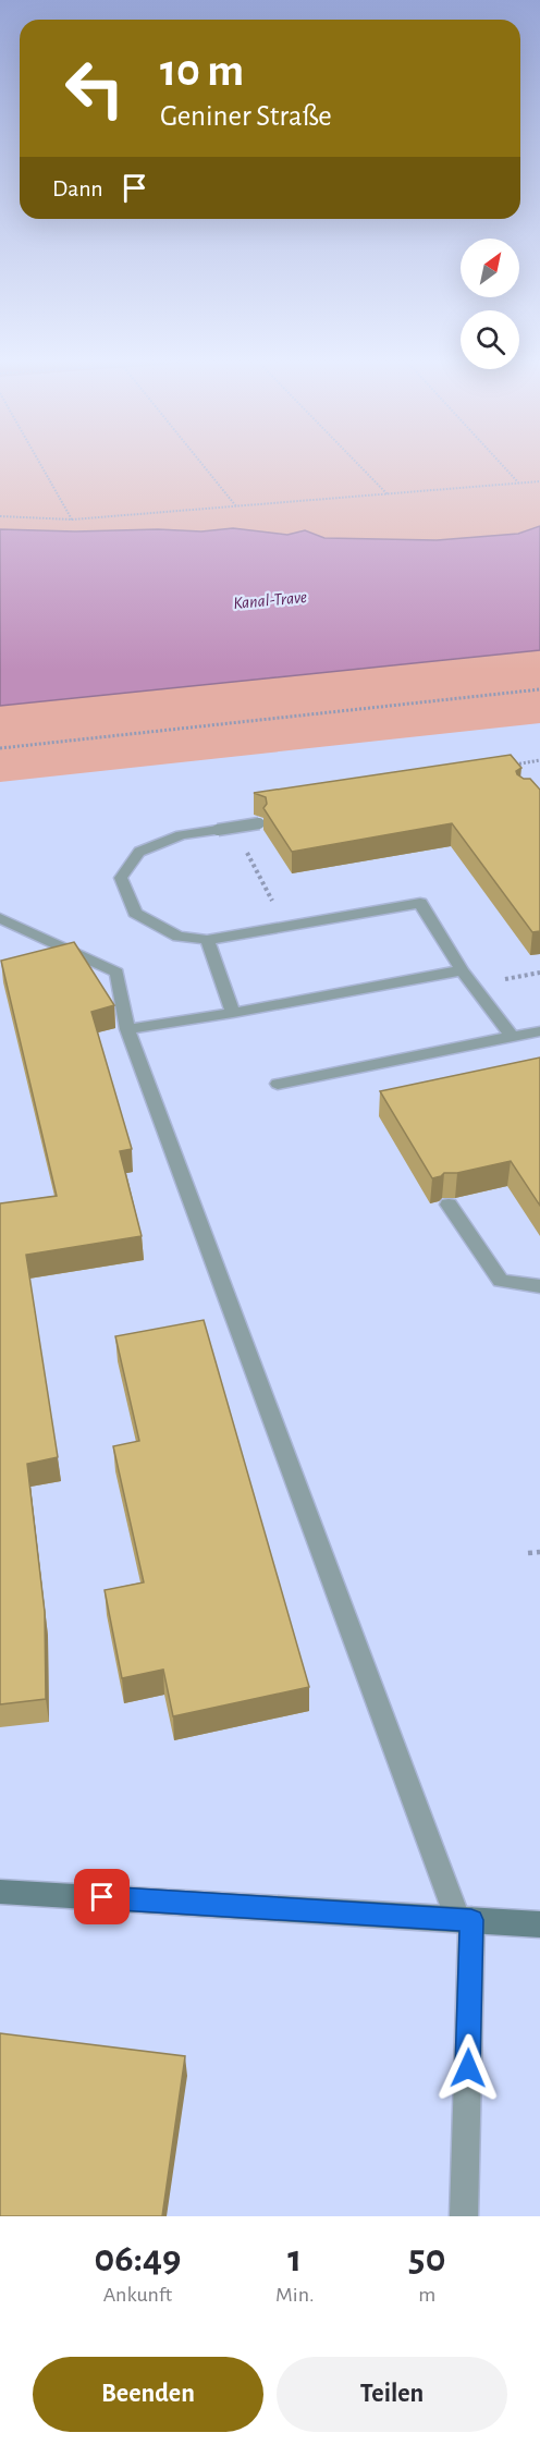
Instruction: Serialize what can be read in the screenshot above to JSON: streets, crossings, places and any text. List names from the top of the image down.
{
  "water": ["Kanal-Trave"],
  "north": "top right",
  "page": {
    "turn": ["10 m", "Geniner Straße"],
    "then": "Dann",
    "eta": [
      "06:49",
      "Ankunft",
      "1",
      "Min.",
      "50",
      "m"
    ],
    "buttons": ["Beenden", "Teilen"]
  }
}
